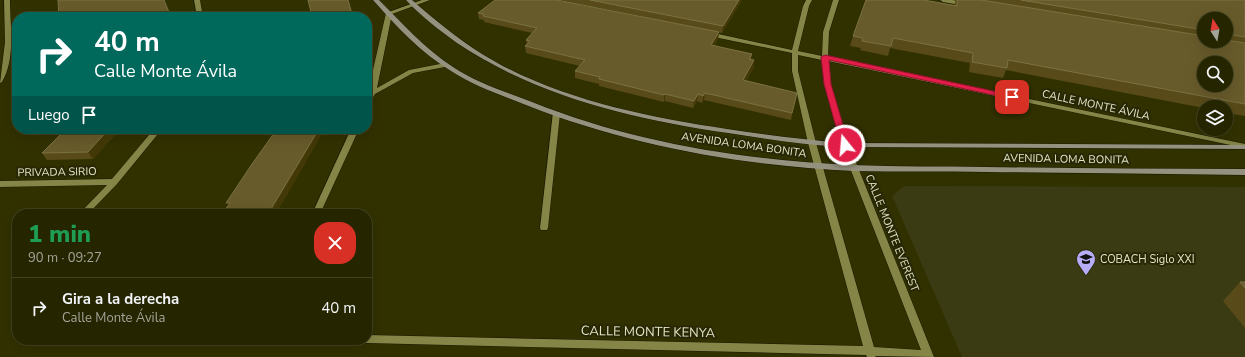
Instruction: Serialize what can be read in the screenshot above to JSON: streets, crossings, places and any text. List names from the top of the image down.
{
  "streets": {
    "main road": ["AVENIDA LOMA BONITA"],
    "street": [
      "CALLE MONTE ÁVILA",
      "PRIVADA SIRIO",
      "CALLE MONTE EVEREST",
      "CALLE MONTE KENYA"
    ]
  },
  "crossings": [
    ["CALLE MONTE ÁVILA", "AVENIDA LOMA BONITA"],
    ["CALLE MONTE ÁVILA", "CALLE MONTE EVEREST"],
    ["AVENIDA LOMA BONITA", "CALLE MONTE EVEREST"],
    ["CALLE MONTE EVEREST", "CALLE MONTE KENYA"]
  ],
  "places": {
    "school or university": ["COBACH Siglo XXI"]
  },
  "north": "top",
  "page": {
    "turn": ["40 m", "Calle Monte Ávila"],
    "then": "Luego",
    "heading": ["1 min", "90 m · 09:27"],
    "list": [
      {
        "name": "Gira a la derecha",
        "note": "Calle Monte Ávila",
        "value": "40 m"
      }
    ]
  }
}
